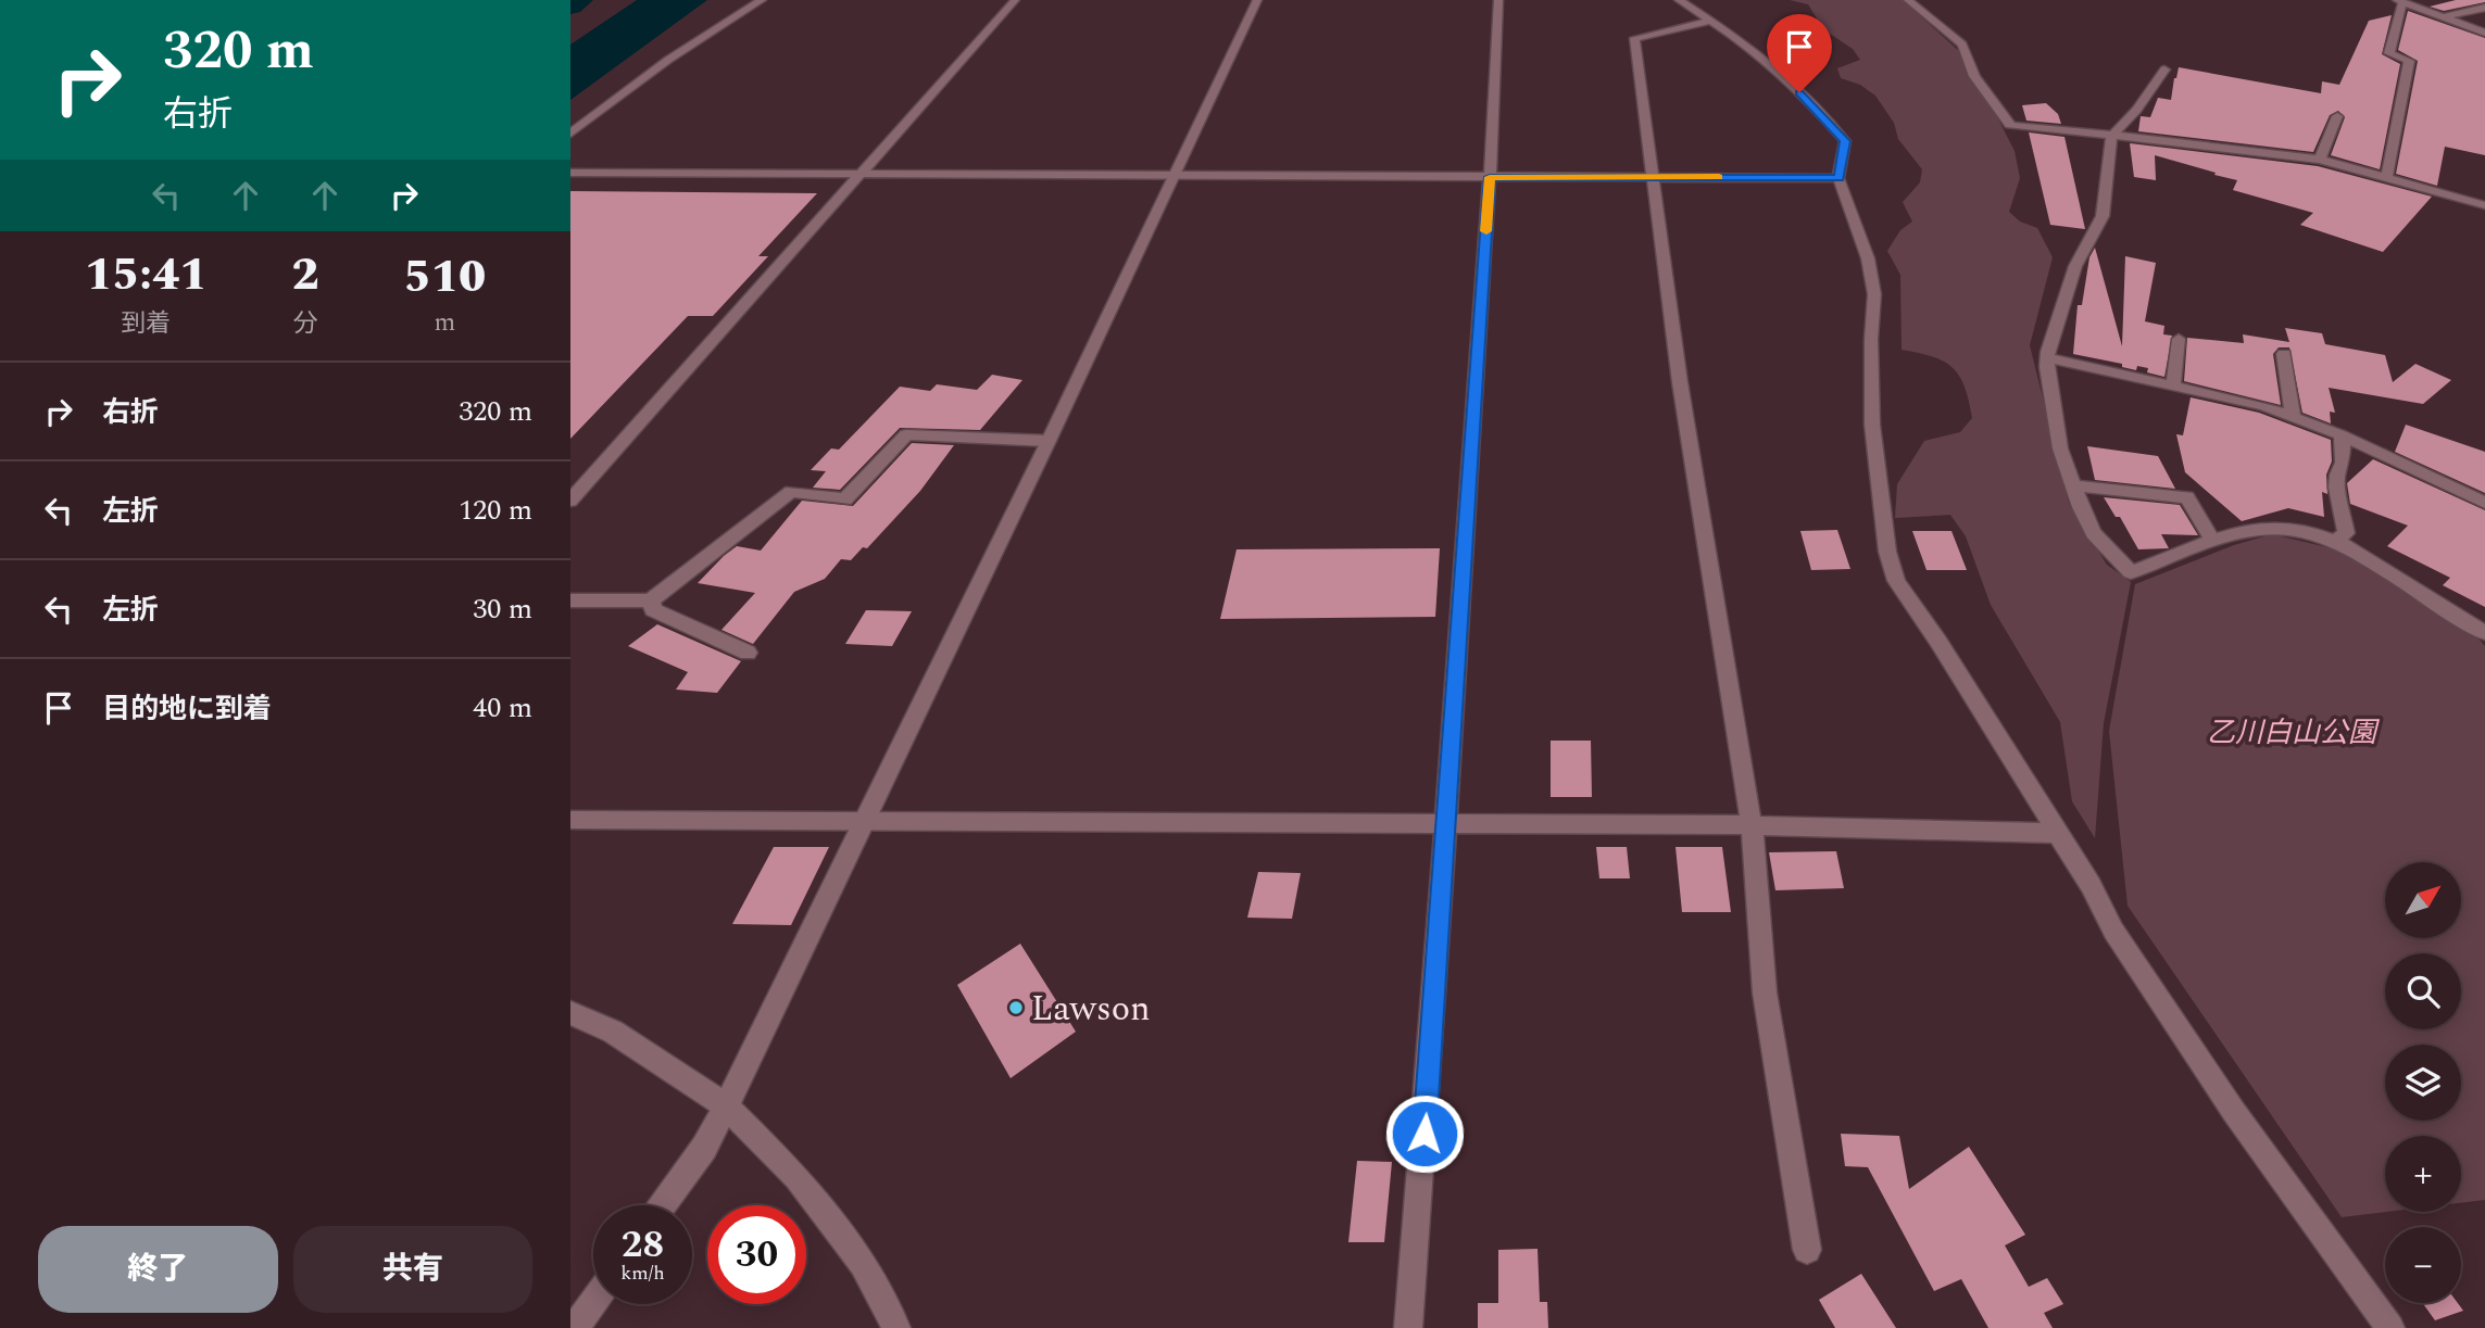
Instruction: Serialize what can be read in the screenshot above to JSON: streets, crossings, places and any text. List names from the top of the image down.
{
  "parks": ["乙川白山公園"],
  "places": ["Lawson"],
  "north": "top right",
  "page": {
    "turn": ["320 m", "右折"],
    "eta": [
      "15:41",
      "到着",
      "2",
      "分",
      "510",
      "m"
    ],
    "list": [
      {
        "name": "右折",
        "value": "320 m"
      },
      {
        "name": "左折",
        "value": "120 m"
      },
      {
        "name": "左折",
        "value": "30 m"
      },
      {
        "name": "目的地に到着",
        "value": "40 m"
      }
    ],
    "map_buttons": ["+", "−"],
    "speed": "28 km/h",
    "limit": "30",
    "buttons": ["終了", "共有"]
  }
}
